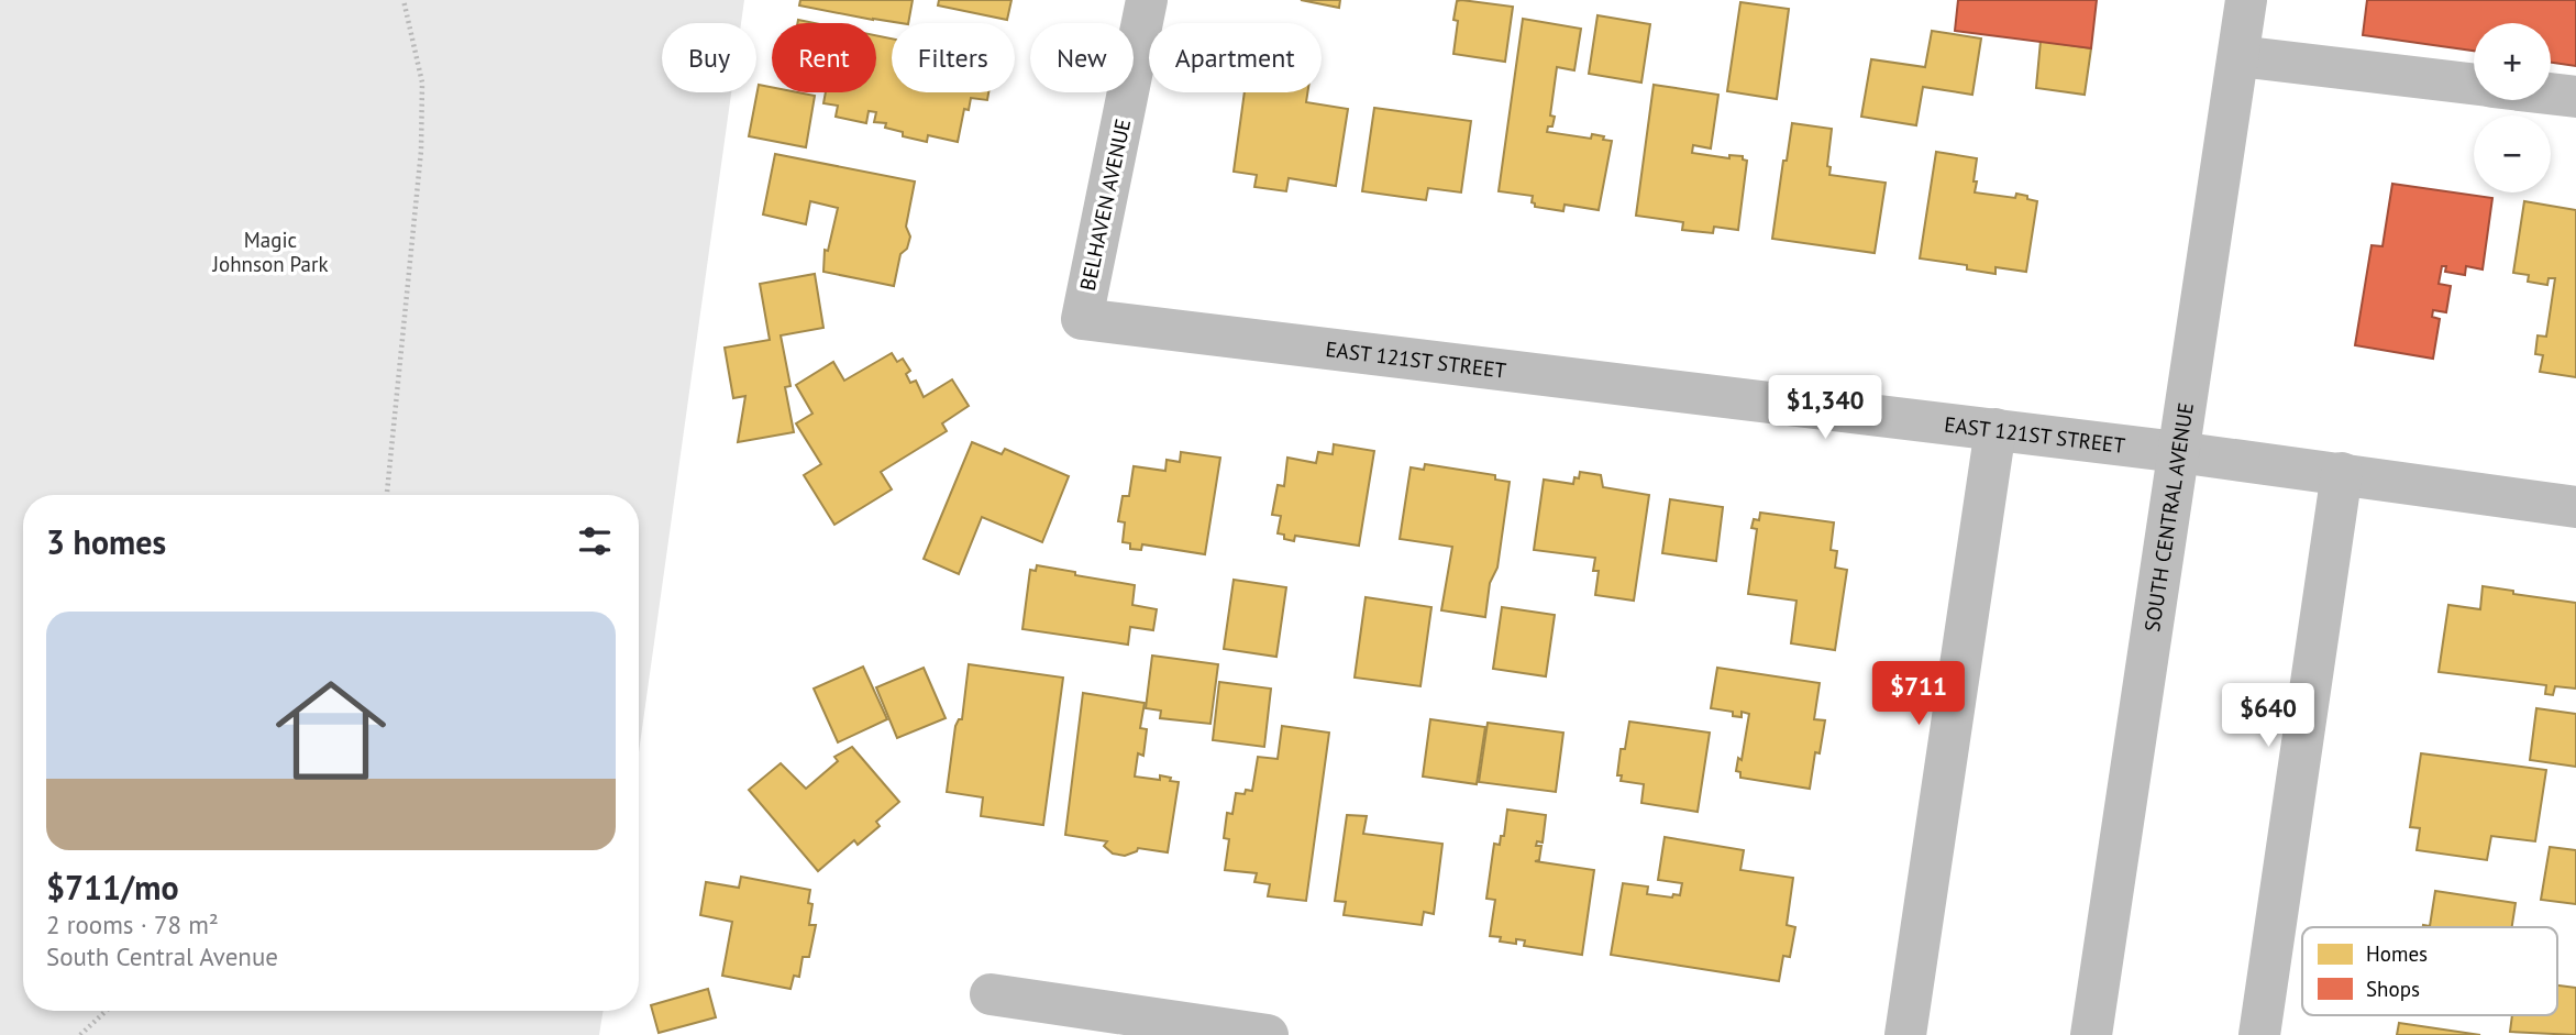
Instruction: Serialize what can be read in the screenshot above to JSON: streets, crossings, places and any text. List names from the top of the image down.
{
  "streets": {
    "street": ["BELHAVEN AVENUE", "EAST 121ST STREET", "SOUTH CENTRAL AVENUE"]
  },
  "crossings": [
    ["BELHAVEN AVENUE", "EAST 121ST STREET"],
    ["EAST 121ST STREET", "SOUTH CENTRAL AVENUE"]
  ],
  "parks": ["Magic Johnson Park"],
  "legend": ["Homes", "Shops"],
  "page": {
    "map_buttons": ["+", "−"],
    "chip": [
      "Buy",
      "Rent",
      "Filters",
      "New",
      "Apartment"
    ],
    "price": ["$1,340", "$711", "$640"],
    "heading": "3 homes",
    "list": [
      {
        "name": "$711/mo",
        "note": "2 rooms · 78 m² · South Central Avenue"
      }
    ]
  }
}
